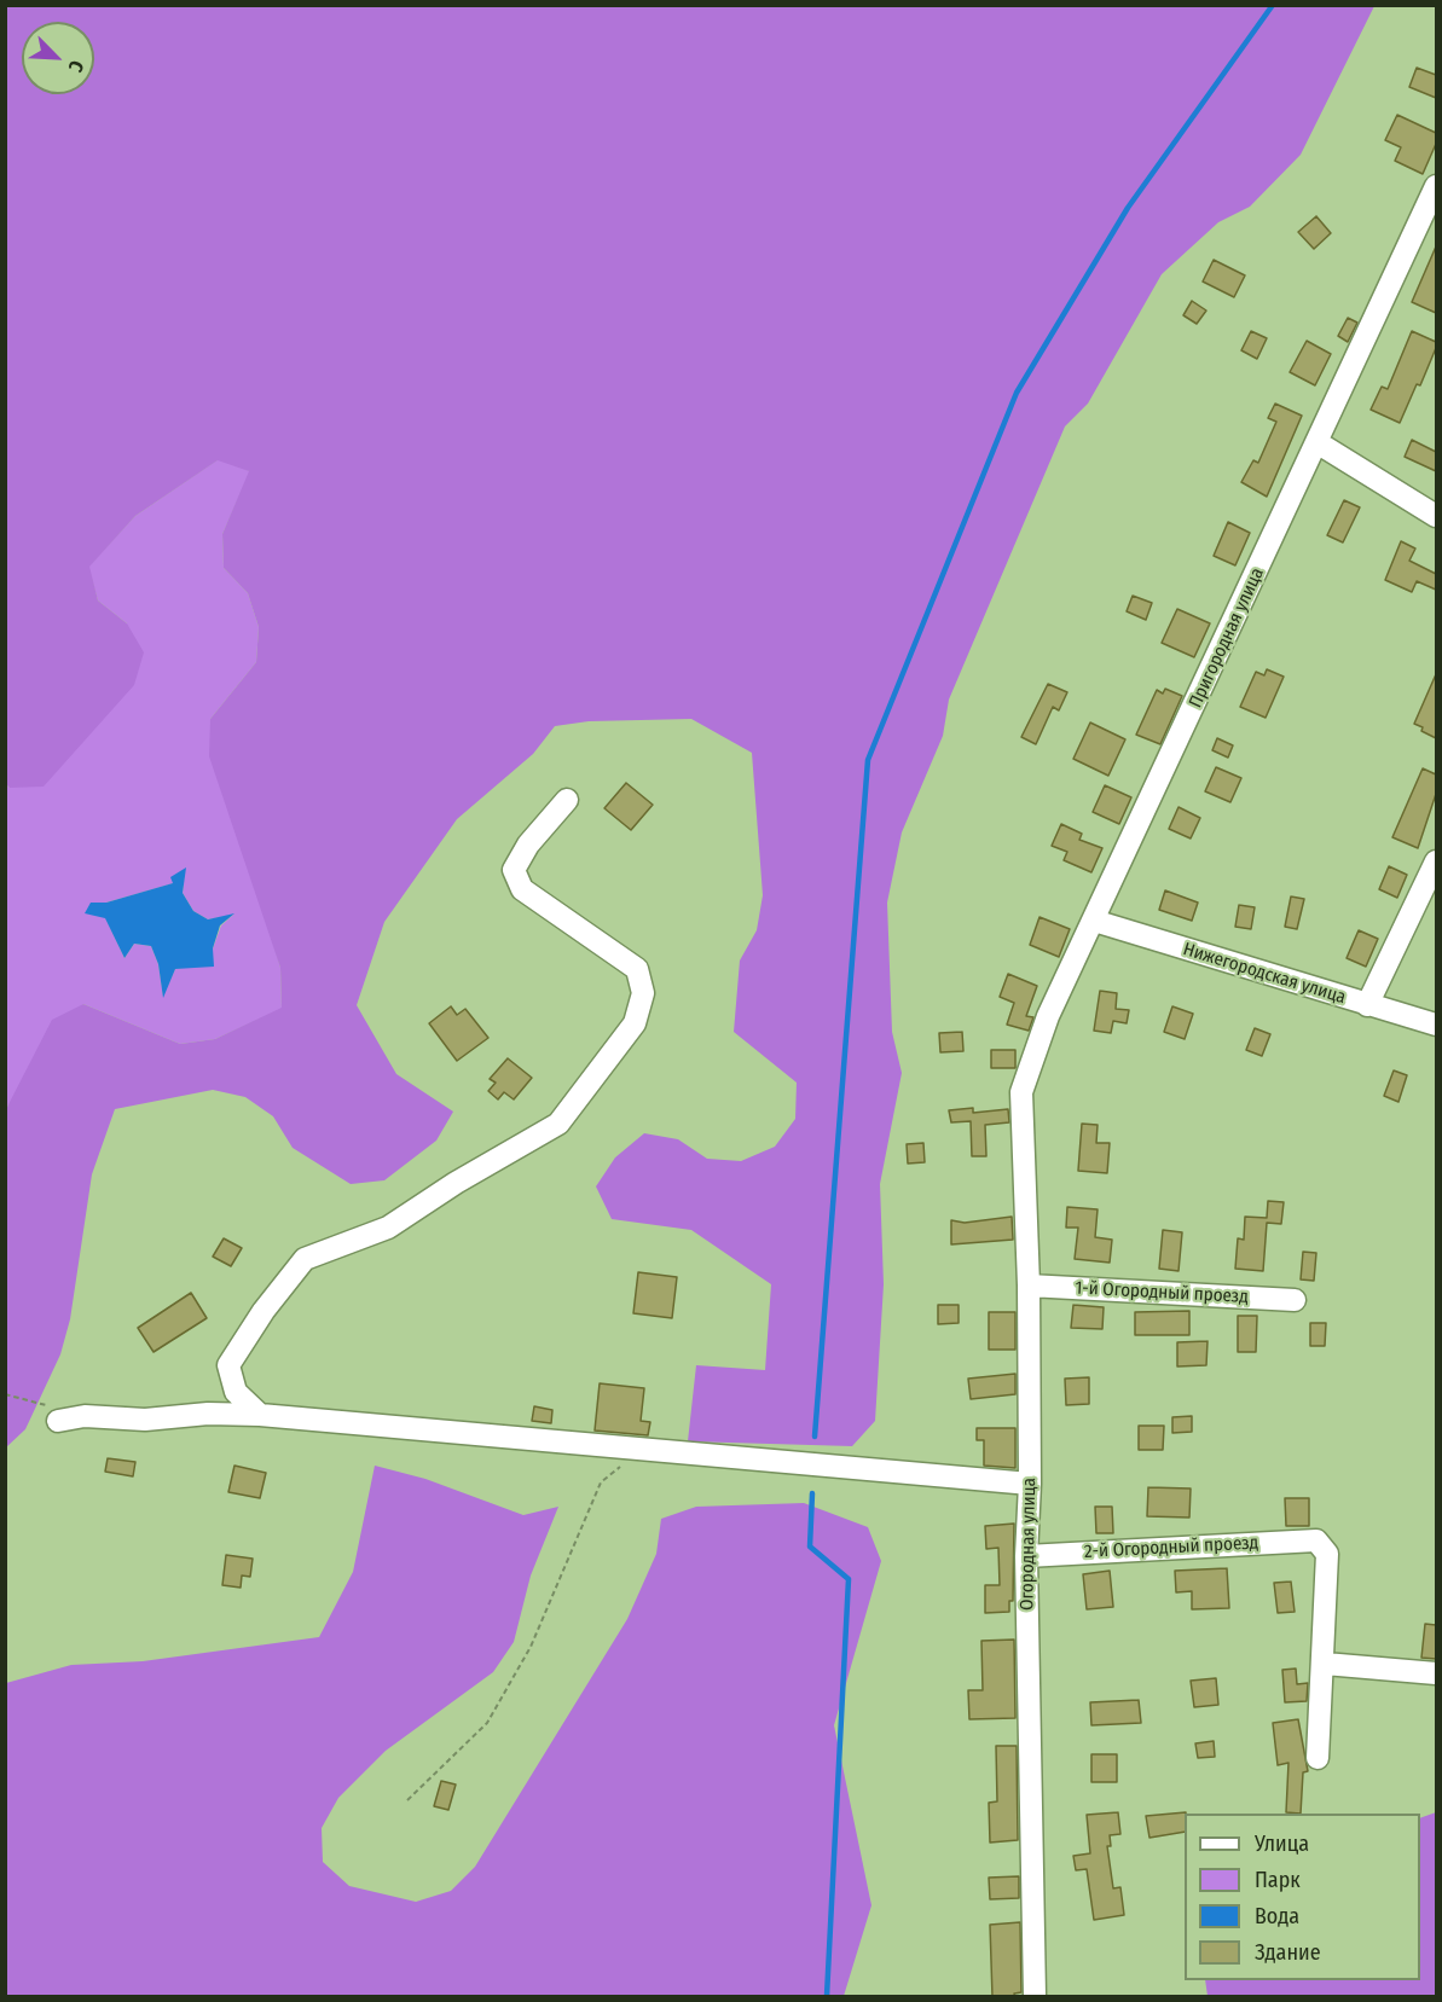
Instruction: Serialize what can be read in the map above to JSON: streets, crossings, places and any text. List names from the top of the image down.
{
  "streets": {
    "street": [
      "Пригородная улица",
      "Нижегородская улица",
      "1-й Огородный проезд",
      "Огородная улица",
      "2-й Огородный проезд"
    ]
  },
  "crossings": [
    ["Пригородная улица", "Нижегородская улица"],
    ["Пригородная улица", "Огородная улица"],
    ["1-й Огородный проезд", "Огородная улица"],
    ["Огородная улица", "2-й Огородный проезд"]
  ],
  "legend": [
    "Улица",
    "Парк",
    "Вода",
    "Здание"
  ],
  "north": "bottom right"
}
